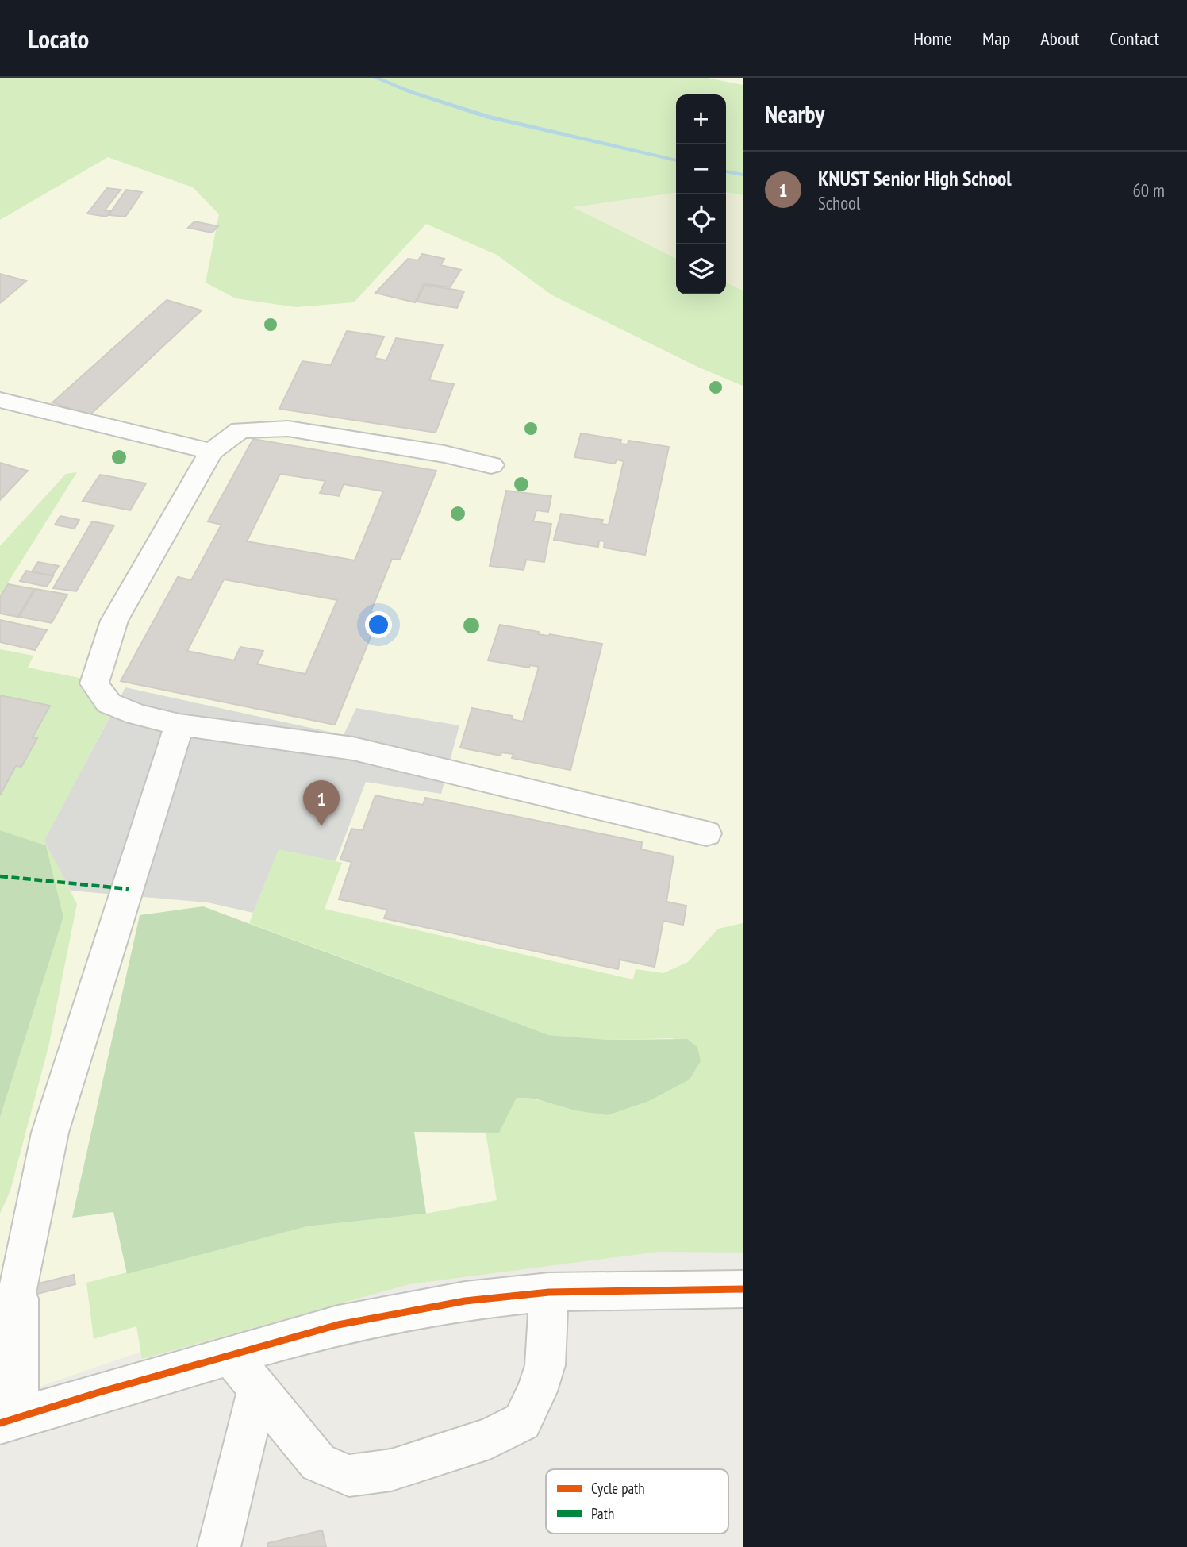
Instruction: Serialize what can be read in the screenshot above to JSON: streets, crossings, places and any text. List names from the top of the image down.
{
  "legend": ["Cycle path", "Path"],
  "page": {
    "header": "Locato",
    "nav": [
      "Home",
      "Map",
      "About",
      "Contact"
    ],
    "heading": "Nearby",
    "map_buttons": ["+", "−"],
    "list": [
      {
        "mark": "1",
        "name": "KNUST Senior High School",
        "note": "School",
        "value": "60 m"
      }
    ],
    "pins": "1"
  }
}
